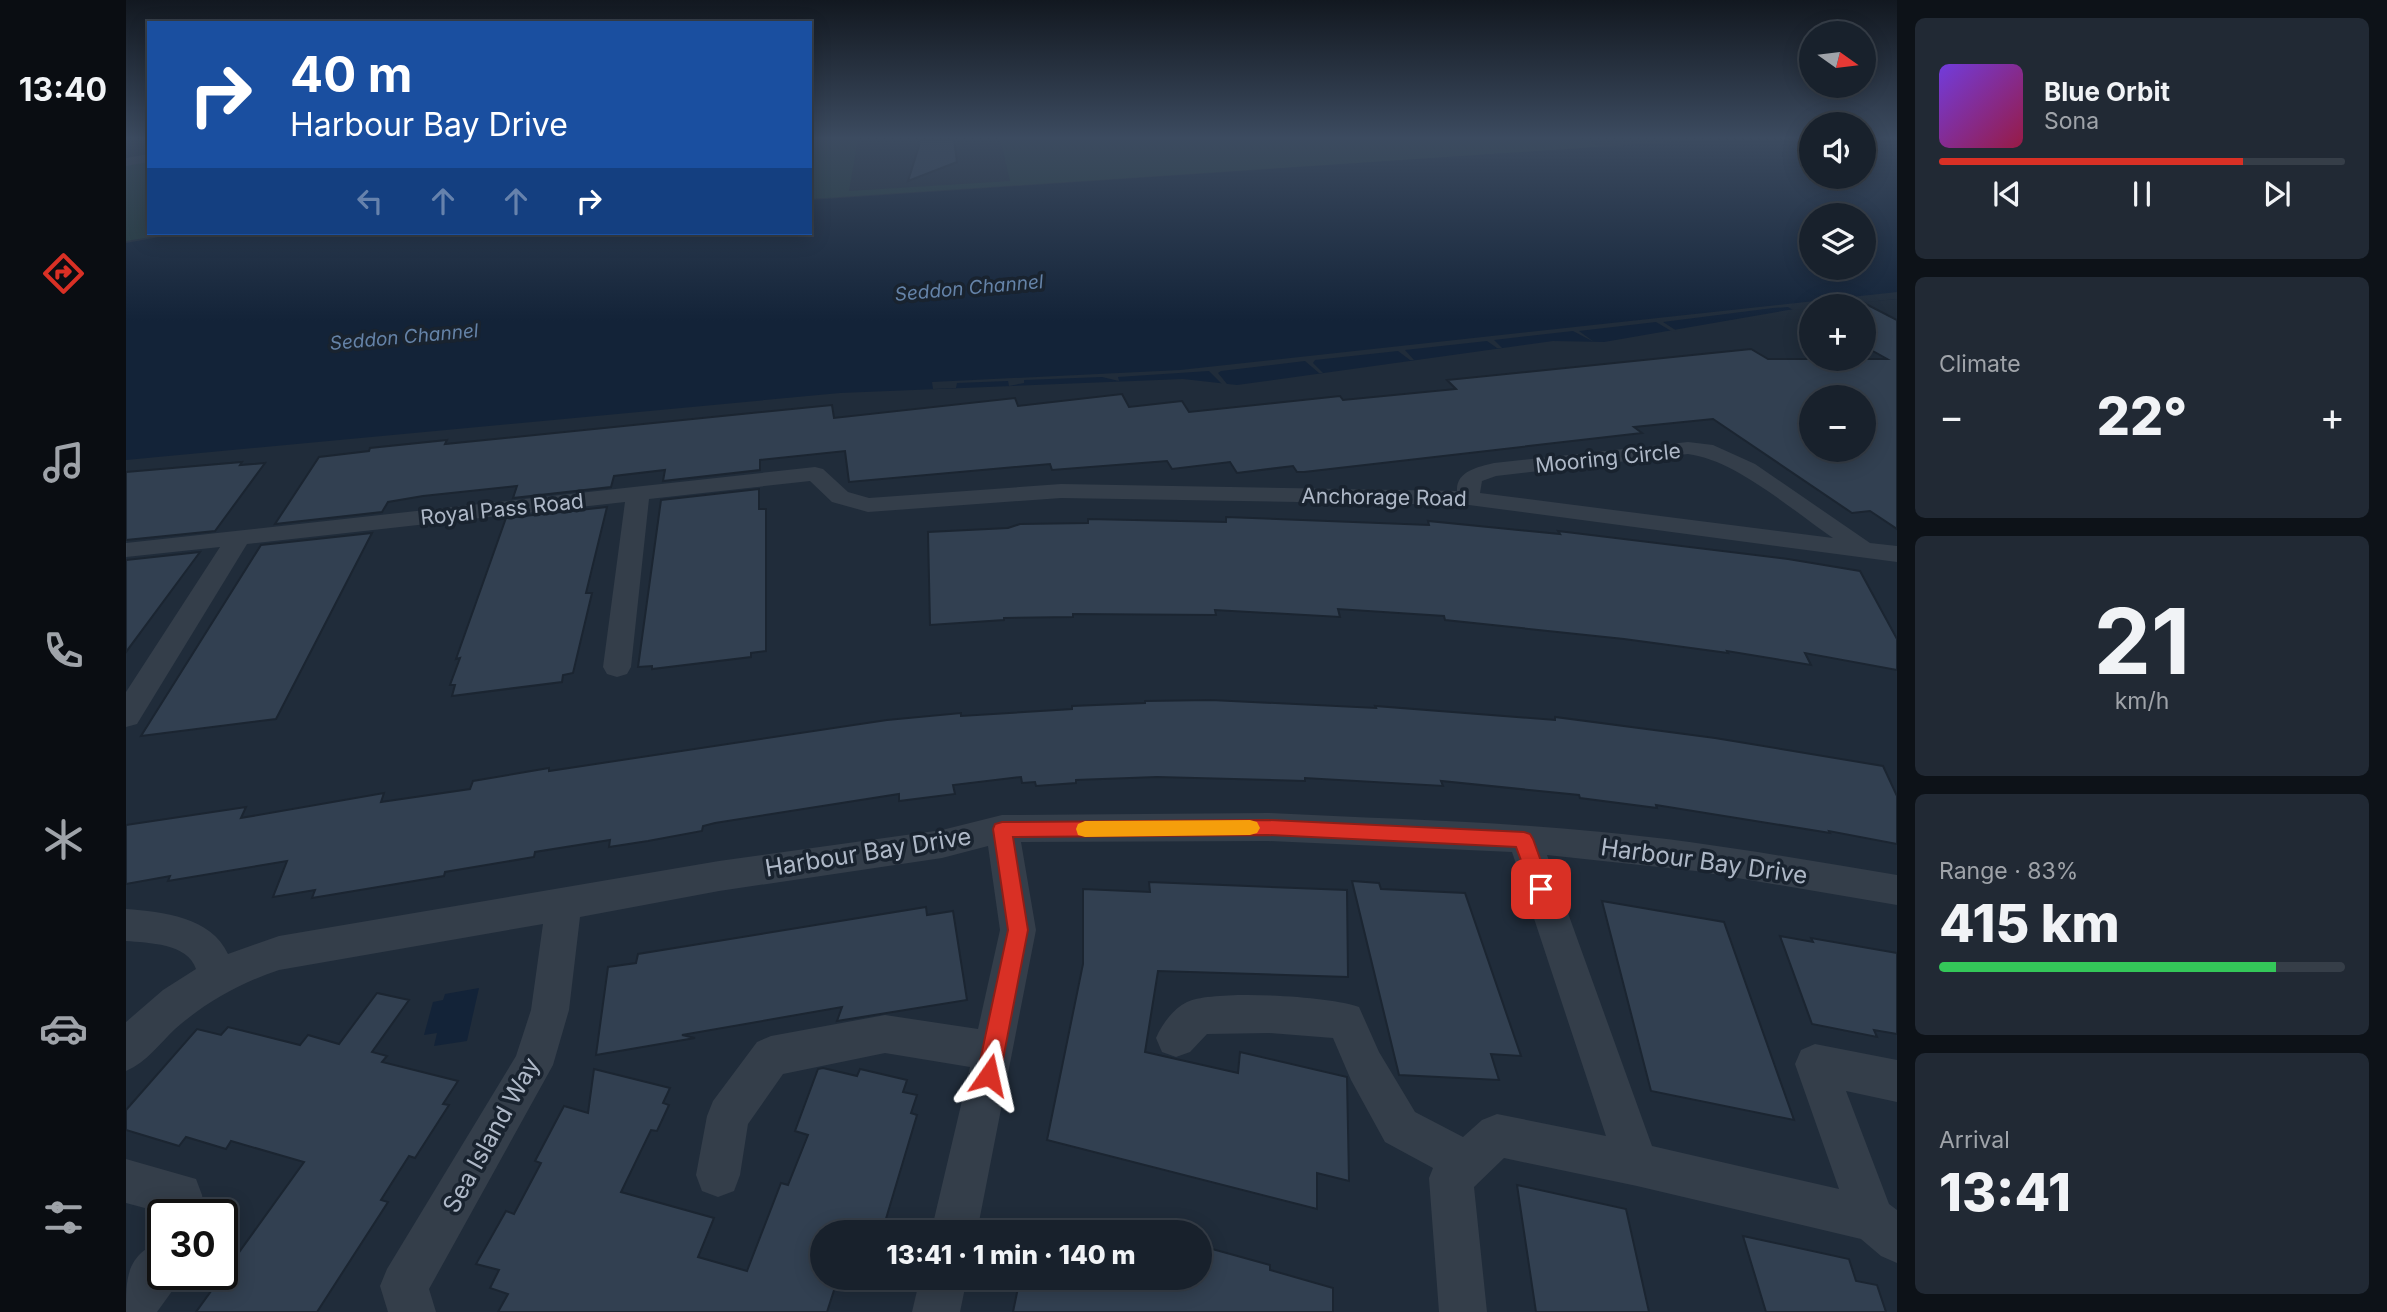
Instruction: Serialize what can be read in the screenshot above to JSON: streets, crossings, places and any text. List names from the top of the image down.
{
  "streets": {
    "street": [
      "Mooring Circle",
      "Anchorage Road",
      "Royal Pass Road",
      "Harbour Bay Drive",
      "Sea Island Way"
    ]
  },
  "crossings": [
    ["Mooring Circle", "Anchorage Road"],
    ["Anchorage Road", "Royal Pass Road"],
    ["Harbour Bay Drive", "Sea Island Way"]
  ],
  "water": ["Seddon Channel"],
  "north": "right",
  "page": {
    "tabs": "13:40",
    "map_buttons": ["+", "−"],
    "turn": ["40 m", "Harbour Bay Drive"],
    "song": ["Blue Orbit", "Sona"],
    "tile": [
      "Climate",
      ["21", "km/h"],
      ["Range · 83%", "415 km"],
      ["Arrival", "13:41"]
    ],
    "heat": ["−", "22°", "+"],
    "limit": "30",
    "trip": "13:41 · 1 min · 140 m"
  }
}
